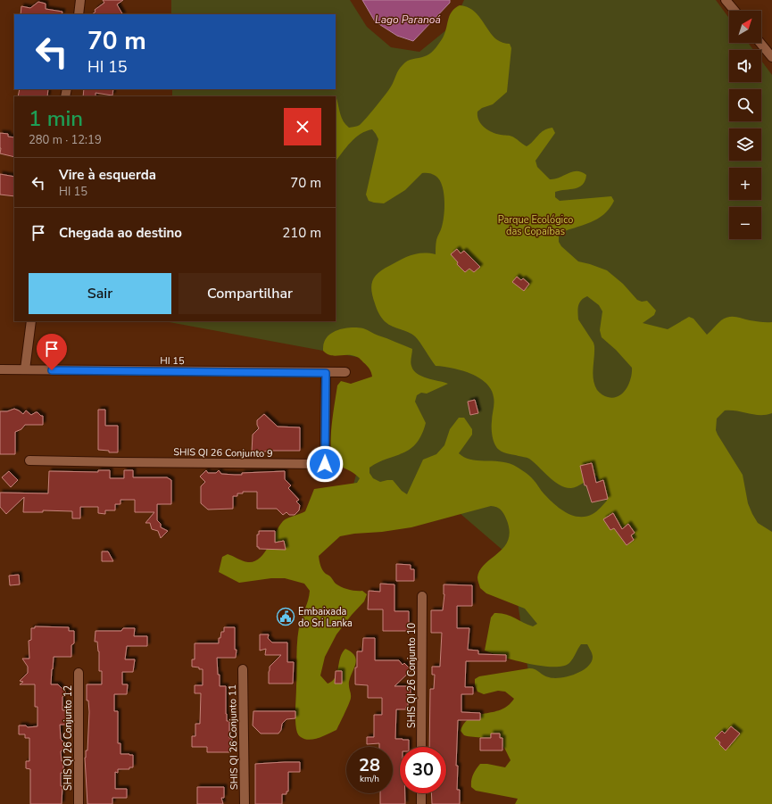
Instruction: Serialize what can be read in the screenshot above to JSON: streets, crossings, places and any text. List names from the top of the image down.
{
  "streets": {
    "street": [
      "HI 15",
      "SHIS QI 26 Conjunto 9",
      "SHIS QI 26 Conjunto 10",
      "SHIS QI 26 Conjunto 11",
      "SHIS QI 26 Conjunto 12"
    ]
  },
  "crossings": [
    ["HI 15", "SHIS QI 26 Conjunto 9"]
  ],
  "water": ["Lago Paranoá"],
  "parks": ["Parque Ecológico das Copaíbas"],
  "places": {
    "public building": ["Embaixada do Sri Lanka"]
  },
  "north": "top right",
  "page": {
    "map_buttons": ["+", "−"],
    "turn": ["70 m", "HI 15"],
    "heading": ["1 min", "280 m · 12:19"],
    "list": [
      {
        "name": "Vire à esquerda",
        "note": "HI 15",
        "value": "70 m"
      },
      {
        "name": "Chegada ao destino",
        "value": "210 m"
      }
    ],
    "buttons": ["Sair", "Compartilhar"],
    "speed": "28 km/h",
    "limit": "30"
  }
}
